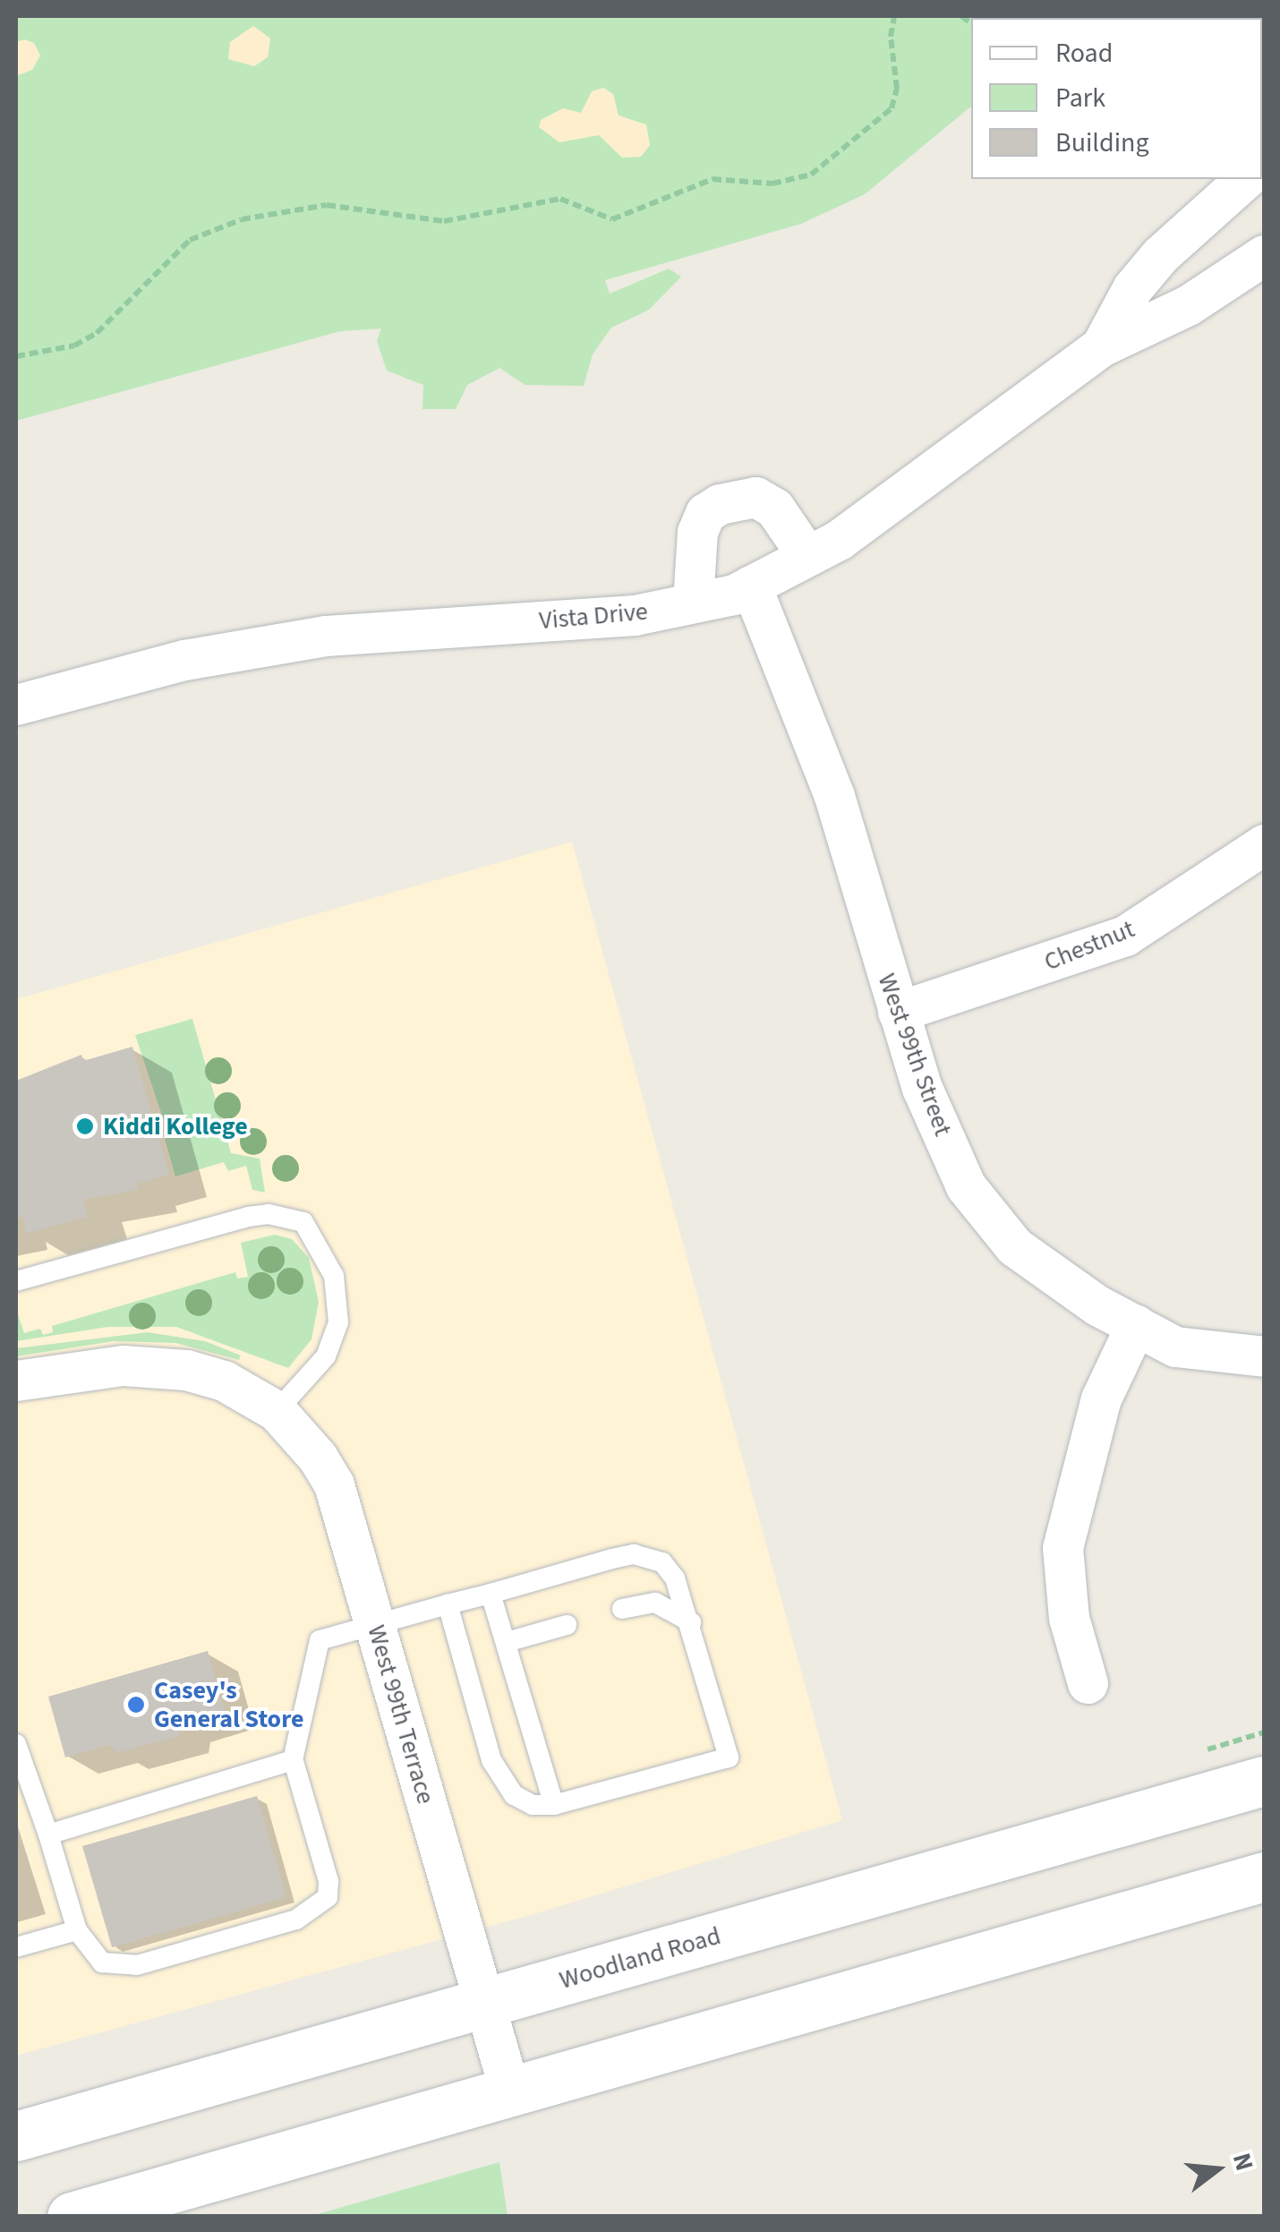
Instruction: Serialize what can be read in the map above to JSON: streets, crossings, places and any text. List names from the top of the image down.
{
  "streets": {
    "main road": ["Woodland Road"],
    "street": [
      "Vista Drive",
      "Chestnut",
      "West 99th Street",
      "West 99th Terrace"
    ]
  },
  "crossings": [
    ["Vista Drive", "West 99th Street"],
    ["Chestnut", "West 99th Street"],
    ["West 99th Terrace", "Woodland Road"]
  ],
  "places": ["Kiddi Kollege", "Casey's General Store"],
  "legend": ["Road", "Park", "Building"],
  "north": "right"
}
